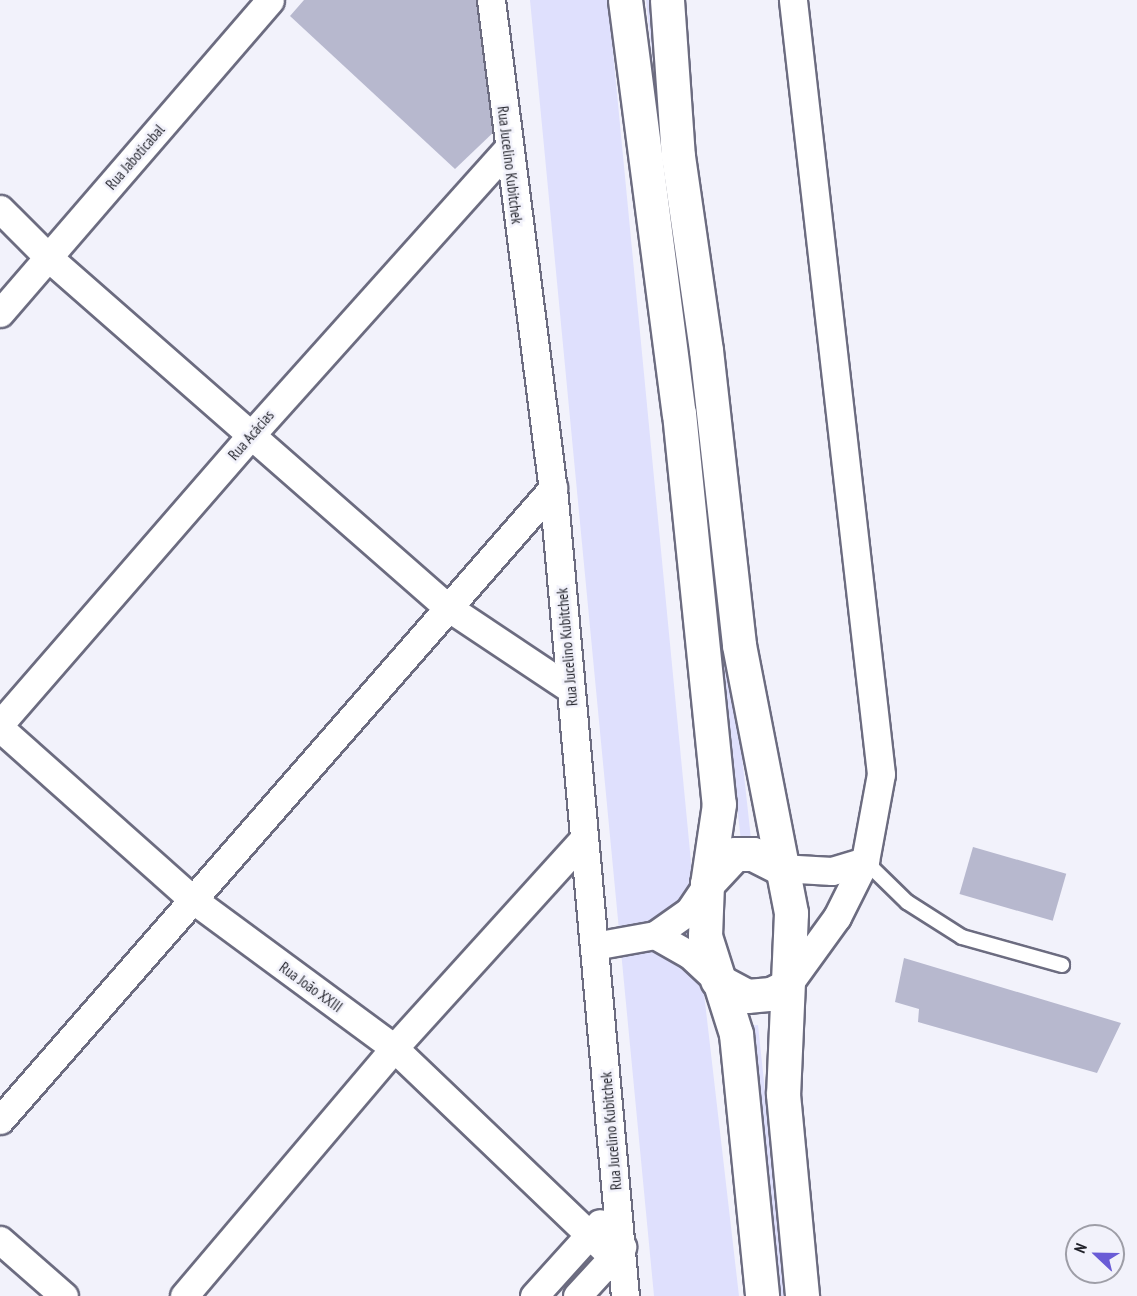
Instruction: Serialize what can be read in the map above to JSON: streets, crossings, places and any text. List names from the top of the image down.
{
  "streets": {
    "street": [
      "Rua Jaboticabal",
      "Rua Jucelino Kubitchek",
      "Rua Acácias",
      "Rua João XXIII"
    ]
  },
  "crossings": [
    ["Rua Jucelino Kubitchek", "Rua Acácias"],
    ["Rua Jucelino Kubitchek", "Rua João XXIII"],
    ["Rua Acácias", "Rua João XXIII"]
  ],
  "north": "left"
}
